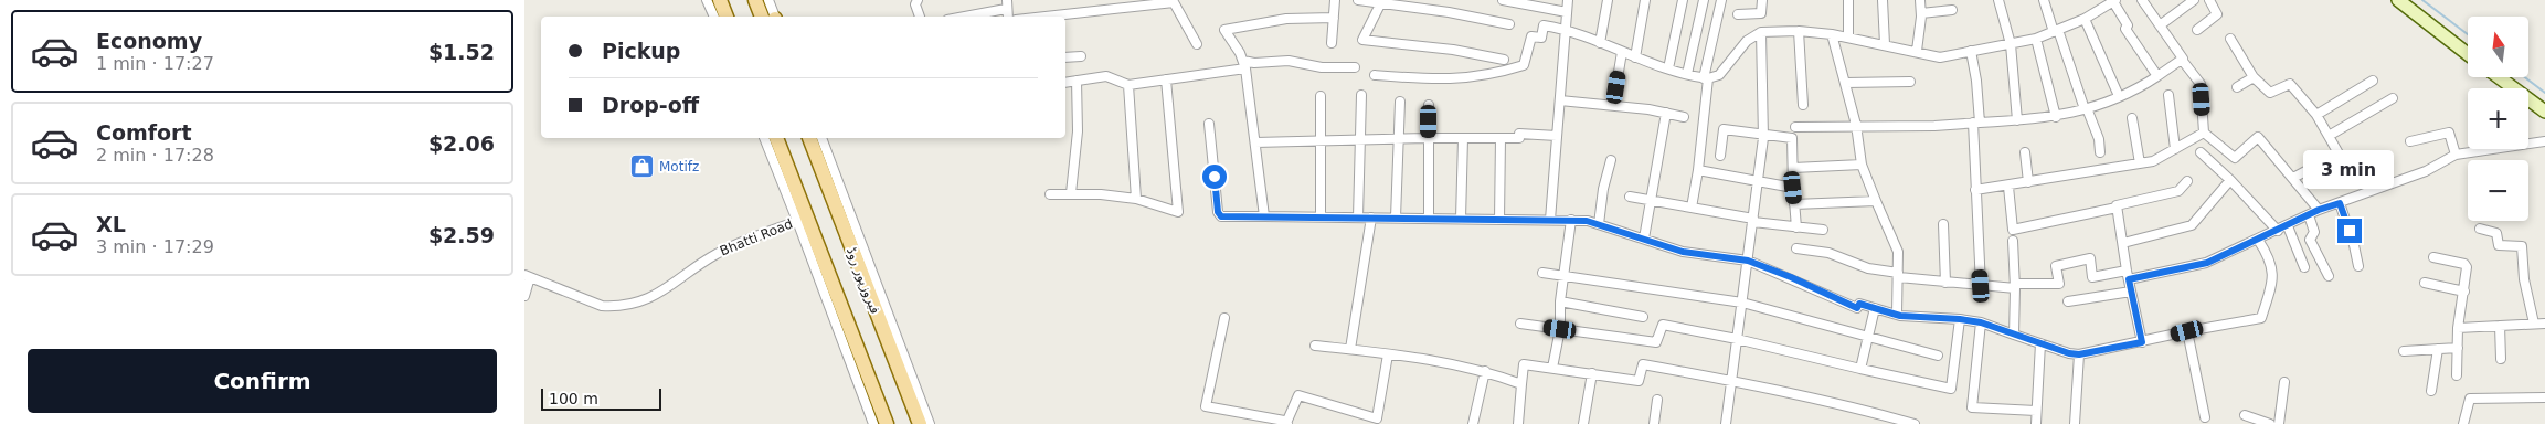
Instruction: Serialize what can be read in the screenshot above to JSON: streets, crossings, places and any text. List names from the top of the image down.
{
  "streets": {
    "main road": ["فیروزپور روڈ"],
    "street": ["Bhatti Road"]
  },
  "places": {
    "shop": ["Motifz"]
  },
  "scale_bar": "100 m",
  "north": "top",
  "page": {
    "list": [
      {
        "name": "Economy",
        "note": "1 min · 17:27",
        "value": "$1.52"
      },
      {
        "name": "Comfort",
        "note": "2 min · 17:28",
        "value": "$2.06"
      },
      {
        "name": "XL",
        "note": "3 min · 17:29",
        "value": "$2.59"
      }
    ],
    "map_buttons": ["+", "−"],
    "banner": ["Pickup", "Drop-off"],
    "bubble": "3 min",
    "buttons": "Confirm",
    "scale": "100 m"
  }
}
